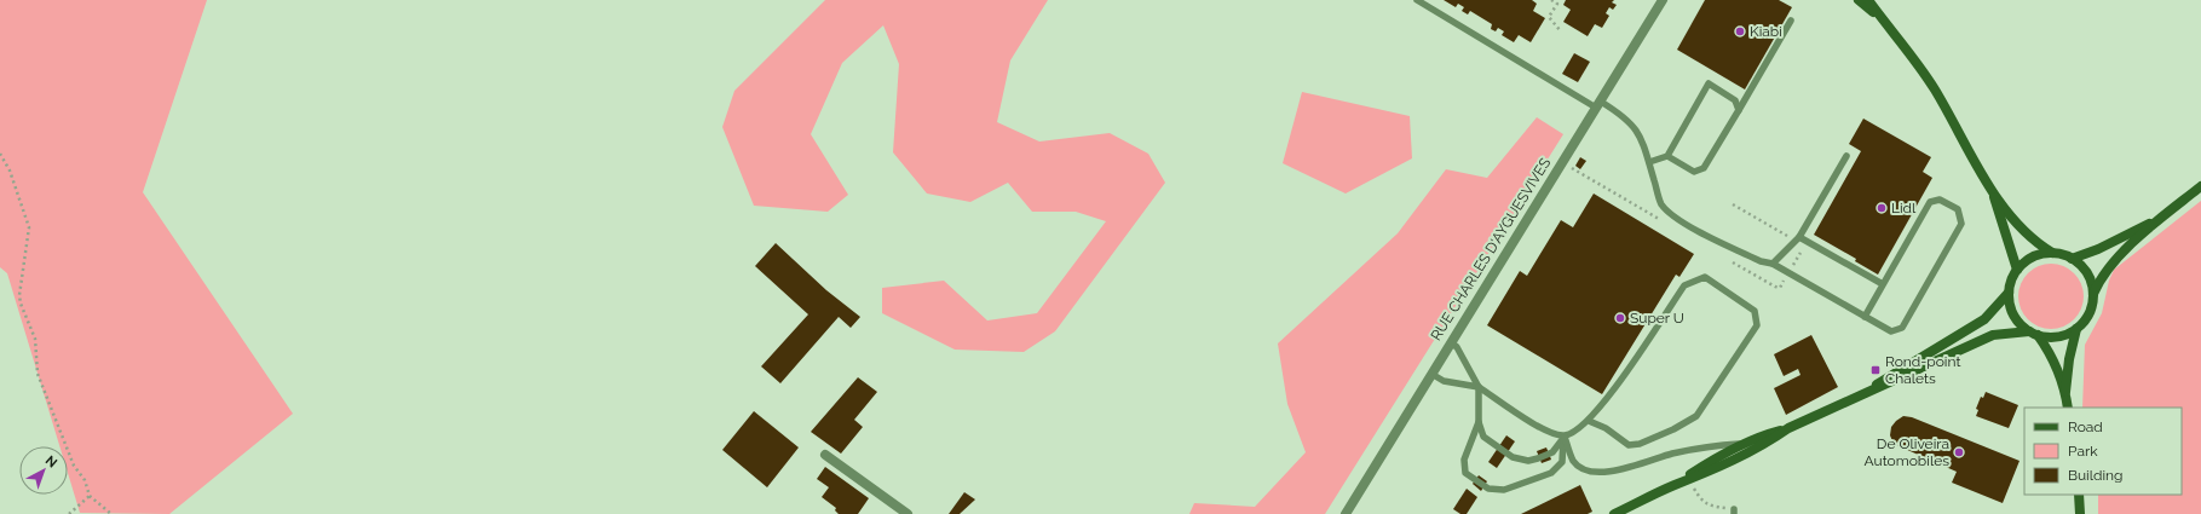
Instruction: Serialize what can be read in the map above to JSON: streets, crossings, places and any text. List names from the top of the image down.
{
  "streets": {
    "street": ["RUE CHARLES D'AYGUESVIVES"]
  },
  "places": {
    "other": [
      "Kiabi",
      "Lidl",
      "Super U",
      "De Oliveira Automobiles"
    ],
    "transit": ["Rond-point Chalets"]
  },
  "legend": ["Road", "Park", "Building"],
  "north": "top right"
}
